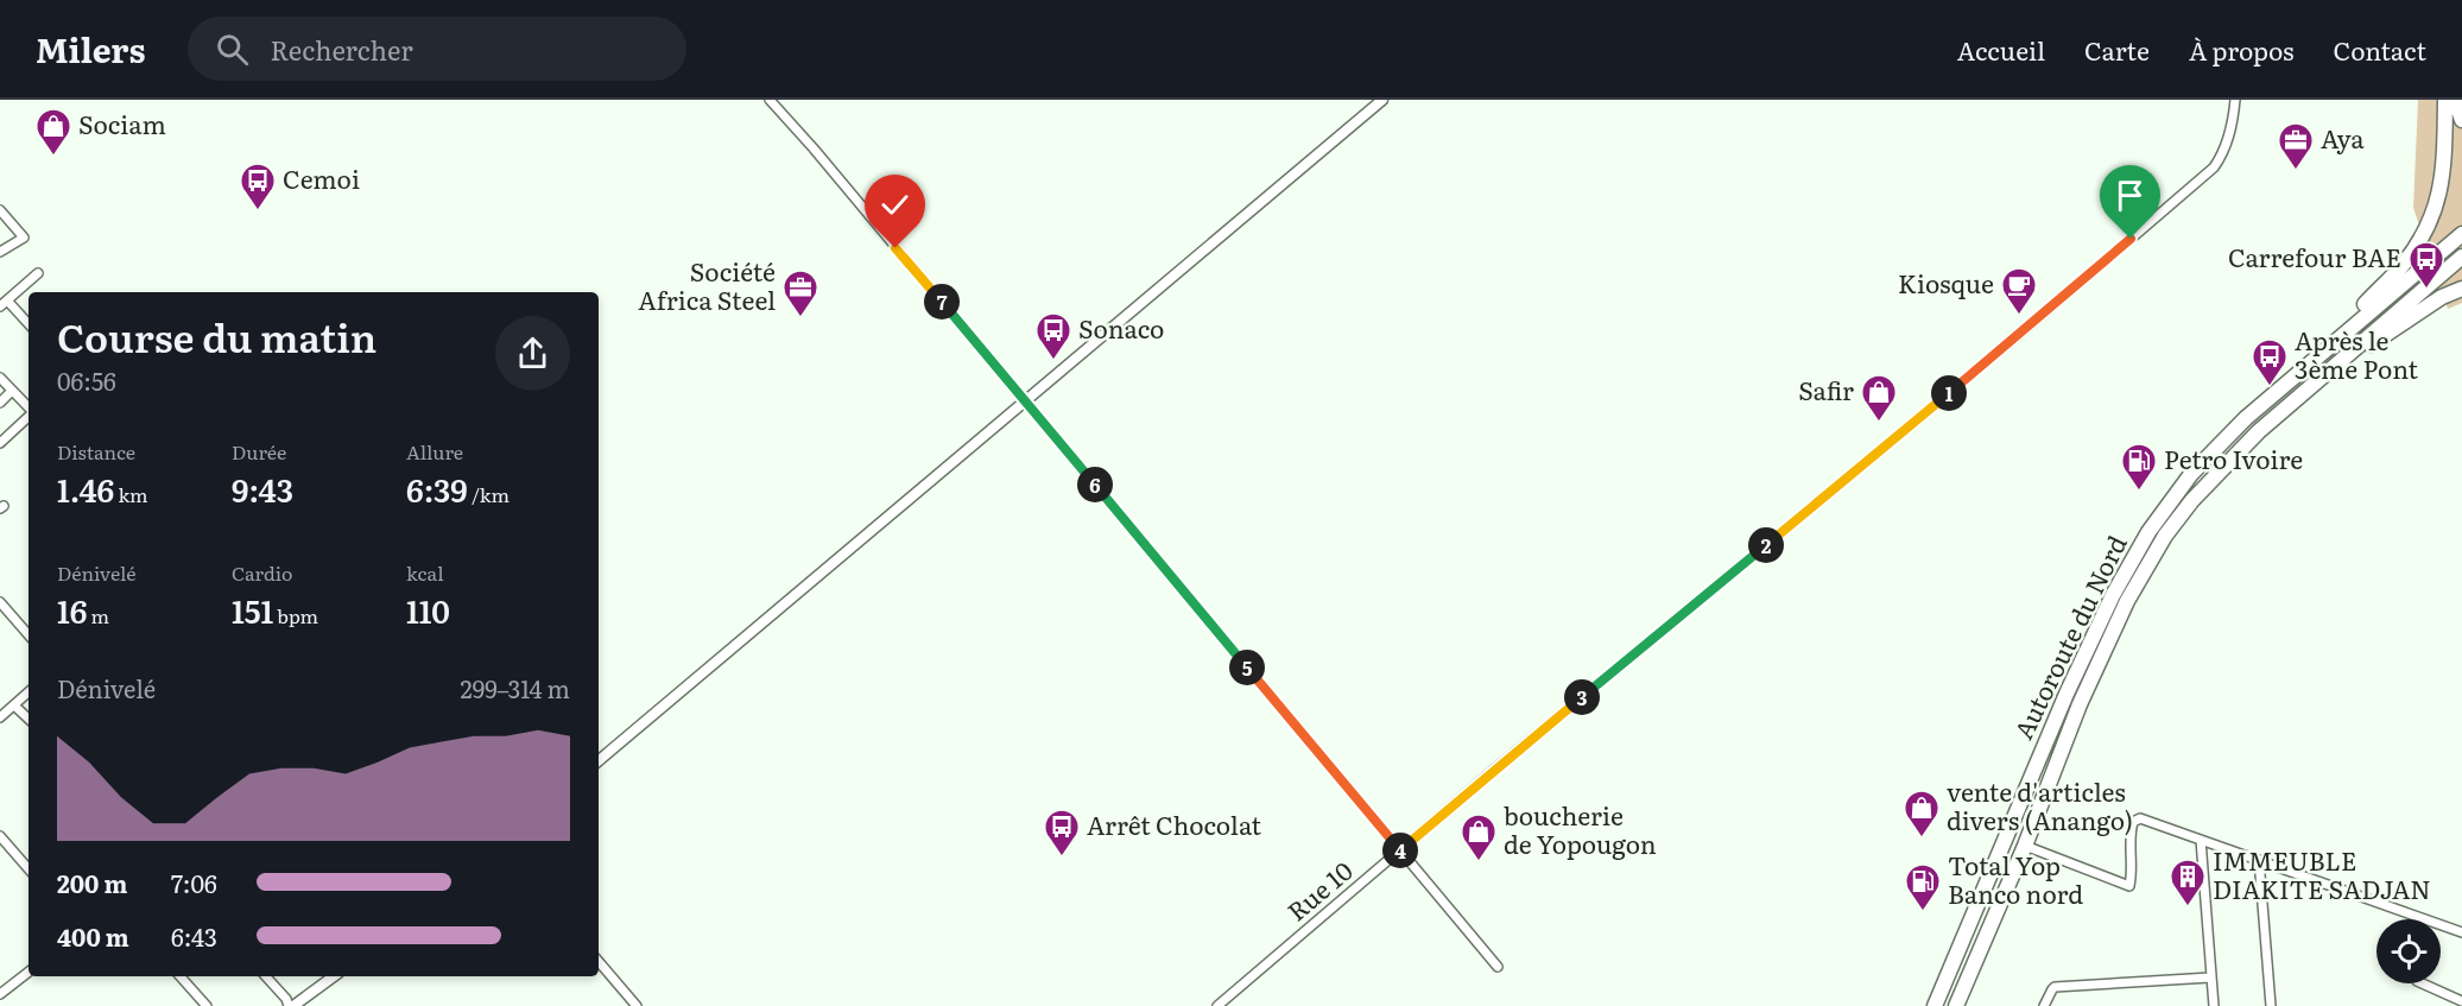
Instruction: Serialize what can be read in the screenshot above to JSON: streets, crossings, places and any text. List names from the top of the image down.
{
  "streets": {
    "highway": ["Autoroute du Nord"],
    "street": ["Rue 10"]
  },
  "places": {
    "shop": [
      "Sociam",
      "Safir",
      "vente d'articles divers (Anango)",
      "boucherie de Yopougon"
    ],
    "office": ["Aya", "Société Africa Steel"],
    "bus stop": [
      "Cemoi",
      "Carrefour BAE",
      "Sonaco",
      "Après le 3ème Pont",
      "Arrêt Chocolat"
    ],
    "cafe": ["Kiosque"],
    "fuel station": ["Petro Ivoire", "Total Yop Banco nord"],
    "building": ["IMMEUBLE DIAKITE SADJAN"]
  },
  "page": {
    "header": "Milers",
    "search": "Rechercher",
    "nav": [
      "Accueil",
      "Carte",
      "À propos",
      "Contact"
    ],
    "pins": [
      "7",
      "1",
      "6",
      "2",
      "5",
      "3",
      "4"
    ],
    "heading": ["Course du matin", "06:56"],
    "stats": [
      ["Distance", "1.46 km"],
      ["Durée", "9:43"],
      ["Allure", "6:39 /km"],
      ["Dénivelé", "16 m"],
      ["Cardio", "151 bpm"],
      ["kcal", "110"]
    ],
    "chart": ["Dénivelé", "299–314 m"],
    "list": [
      {
        "name": "200 m",
        "note": "7:06"
      },
      {
        "name": "400 m",
        "note": "6:43"
      }
    ]
  }
}
